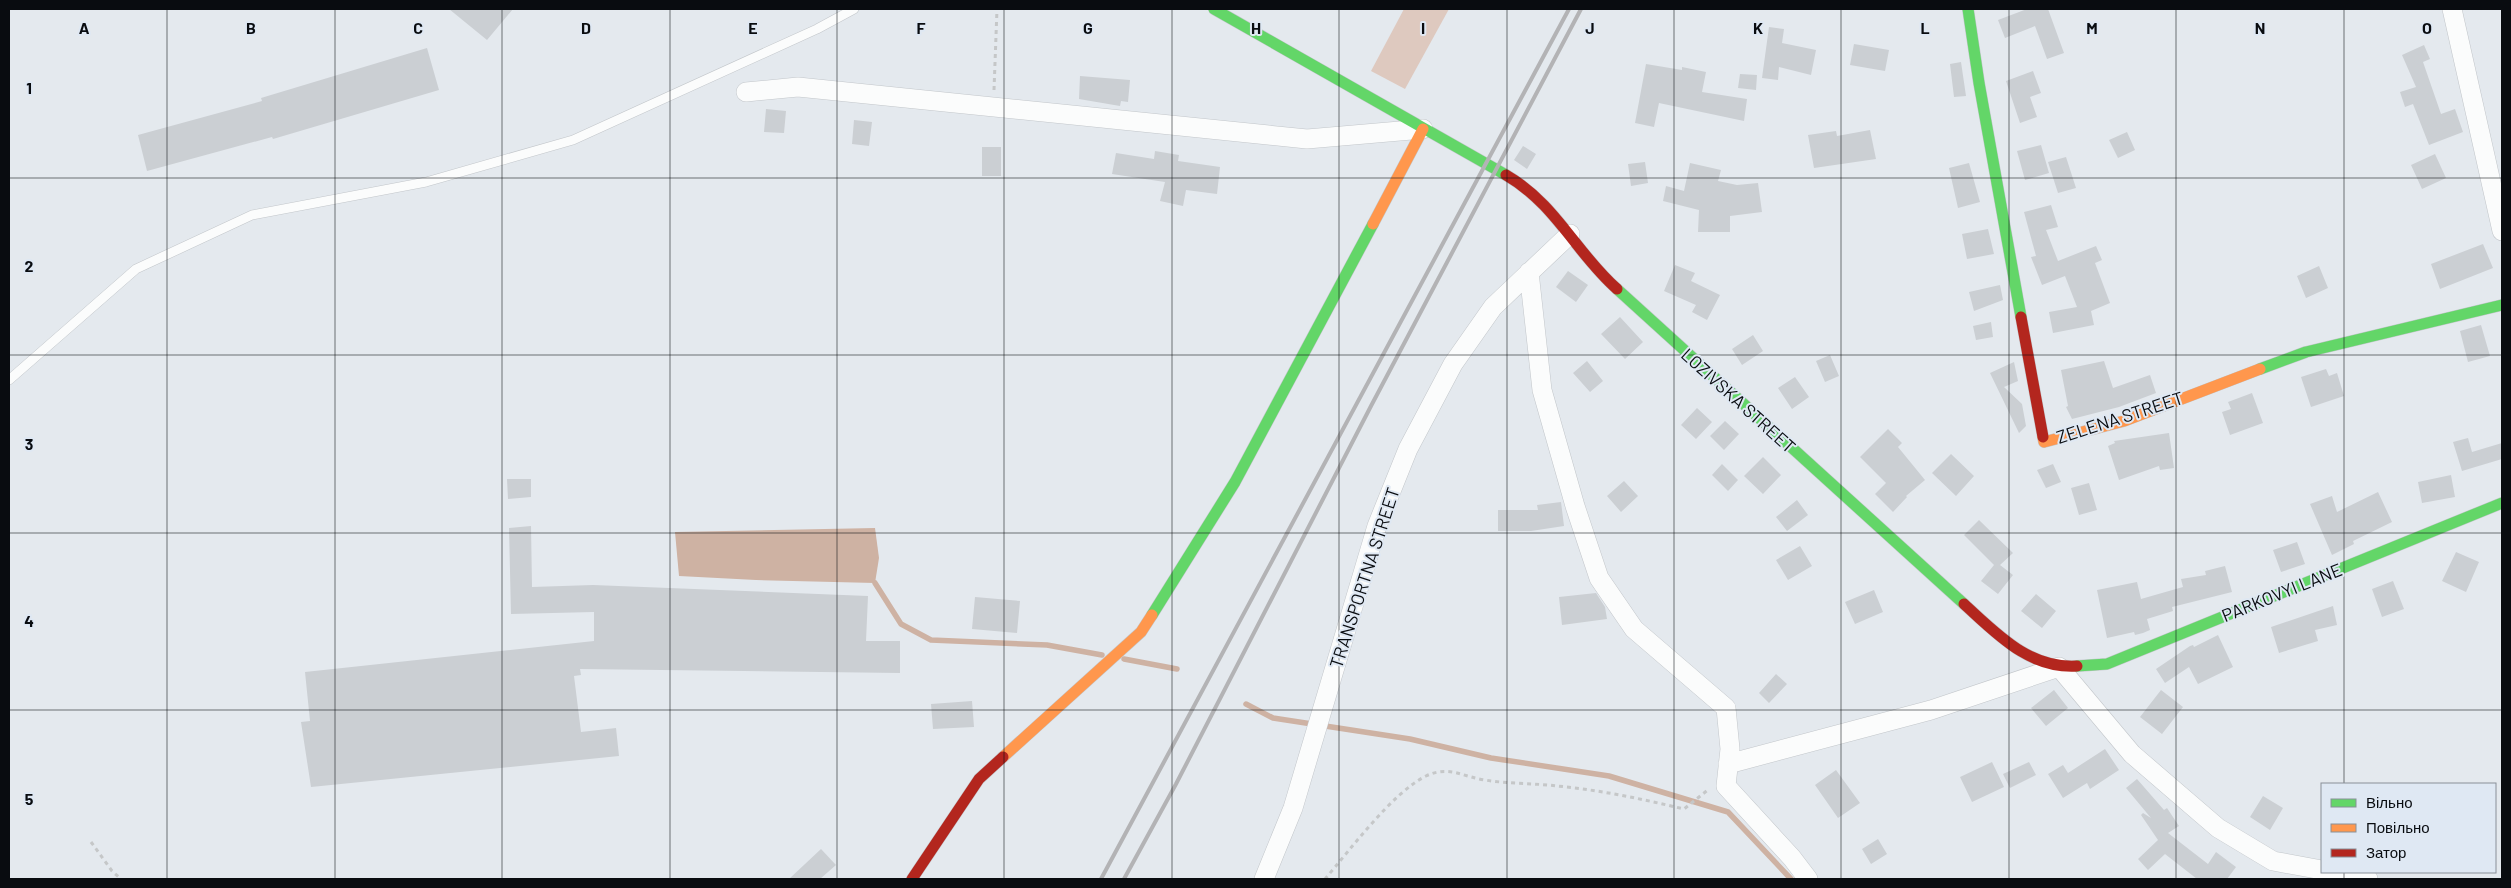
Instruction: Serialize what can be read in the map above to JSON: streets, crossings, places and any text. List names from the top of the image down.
{
  "streets": {
    "main road": ["LOZIVSKA STREET", "ZELENA STREET", "PARKOVYI LANE"],
    "street": ["TRANSPORTNA STREET"]
  },
  "crossings": [
    ["LOZIVSKA STREET", "TRANSPORTNA STREET"],
    ["LOZIVSKA STREET", "PARKOVYI LANE"]
  ],
  "legend": ["Вільно", "Повільно", "Затор"],
  "grid": {
    "columns": [
      "A",
      "B",
      "C",
      "D",
      "E",
      "F",
      "G",
      "H",
      "I",
      "J",
      "K",
      "L",
      "M",
      "N",
      "O"
    ],
    "rows": [
      "1",
      "2",
      "3",
      "4",
      "5"
    ]
  }
}
